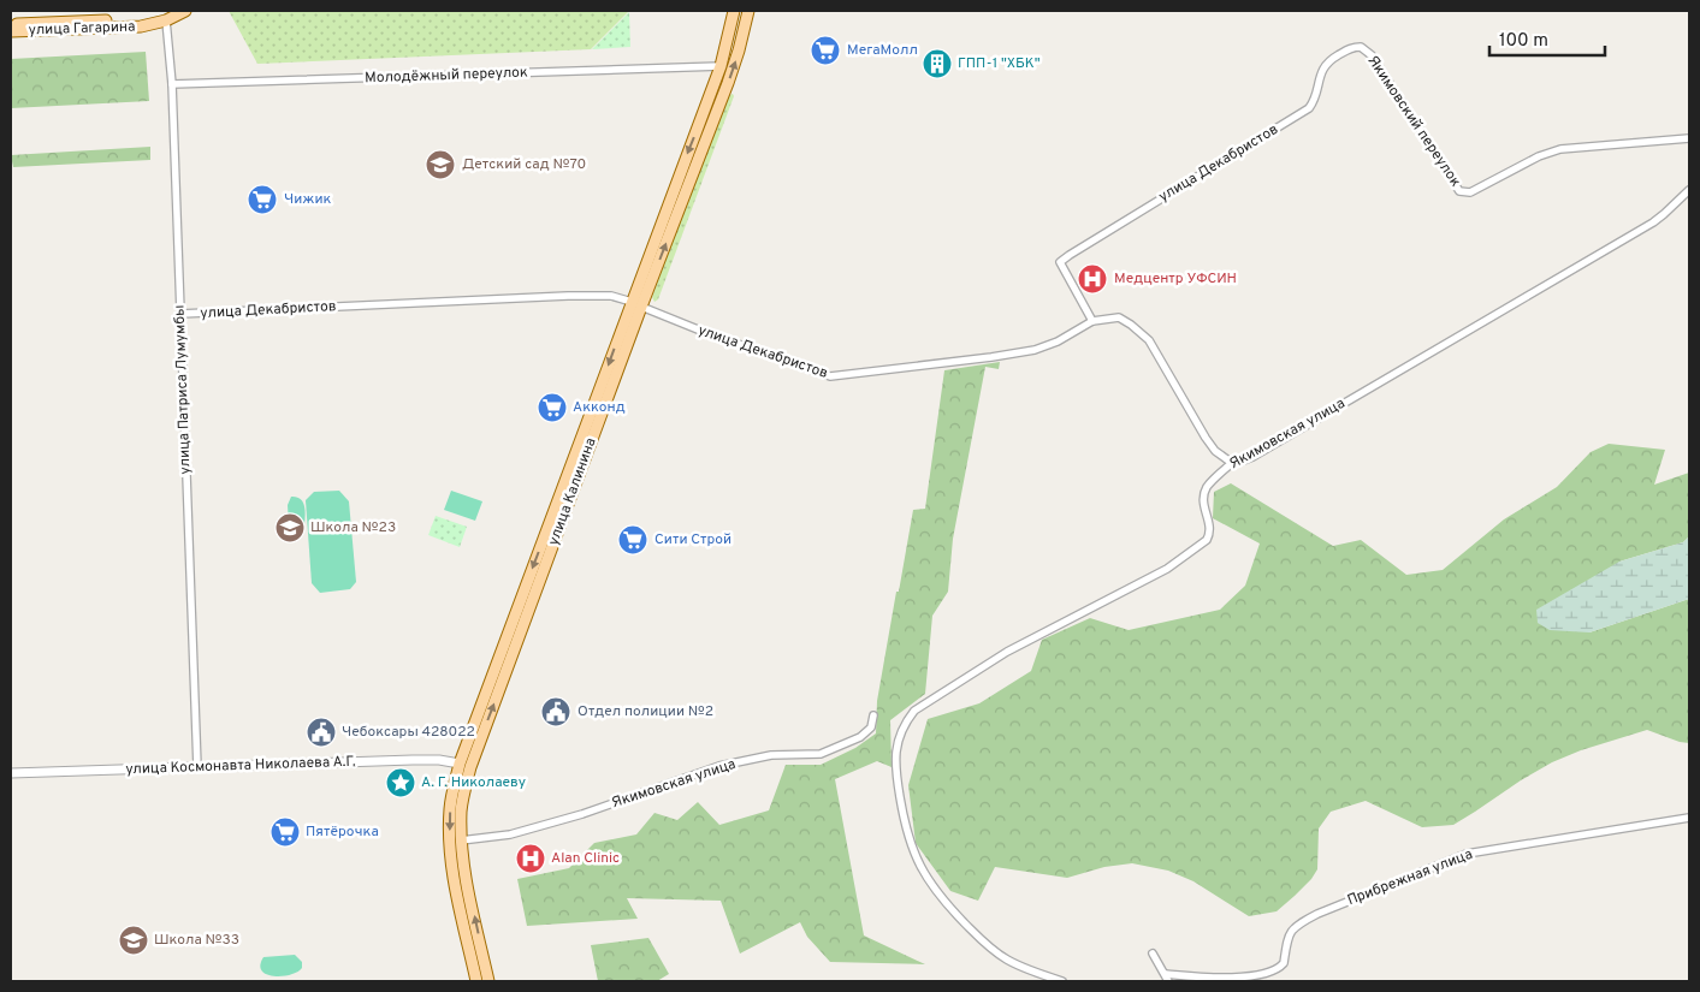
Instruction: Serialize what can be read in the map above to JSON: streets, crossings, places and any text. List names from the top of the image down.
{
  "streets": {
    "main road": ["улица Гагарина", "улица Калинина"],
    "street": [
      "Молодёжный переулок",
      "Якимовский переулок",
      "улица Декабристов",
      "улица Патриса Лумумбы",
      "Якимовская улица",
      "улица Космонавта Николаева А.Г.",
      "Прибрежная улица"
    ]
  },
  "crossings": [
    ["улица Гагарина", "улица Патриса Лумумбы"],
    ["Молодёжный переулок", "улица Патриса Лумумбы"],
    ["Молодёжный переулок", "улица Калинина"],
    ["Якимовский переулок", "улица Декабристов"],
    ["улица Декабристов", "улица Патриса Лумумбы"],
    ["улица Декабристов", "улица Калинина"],
    ["улица Патриса Лумумбы", "улица Космонавта Николаева А.Г."],
    ["Якимовская улица", "улица Калинина"],
    ["улица Калинина", "улица Космонавта Николаева А.Г."]
  ],
  "places": {
    "supermarket": [
      "МегаМолл",
      "Чижик",
      "Акконд",
      "Сити Строй",
      "Пятёрочка"
    ],
    "building": ["ГПП-1 \"ХБК\""],
    "school or university": ["Детский сад №70", "Школа №23", "Школа №33"],
    "hospital": ["Медцентр УФСИН", "Alan Clinic"],
    "public building": ["Отдел полиции №2", "Чебоксары 428022"],
    "place": ["А. Г. Николаеву"]
  },
  "scale_bar": "100 m"
}
